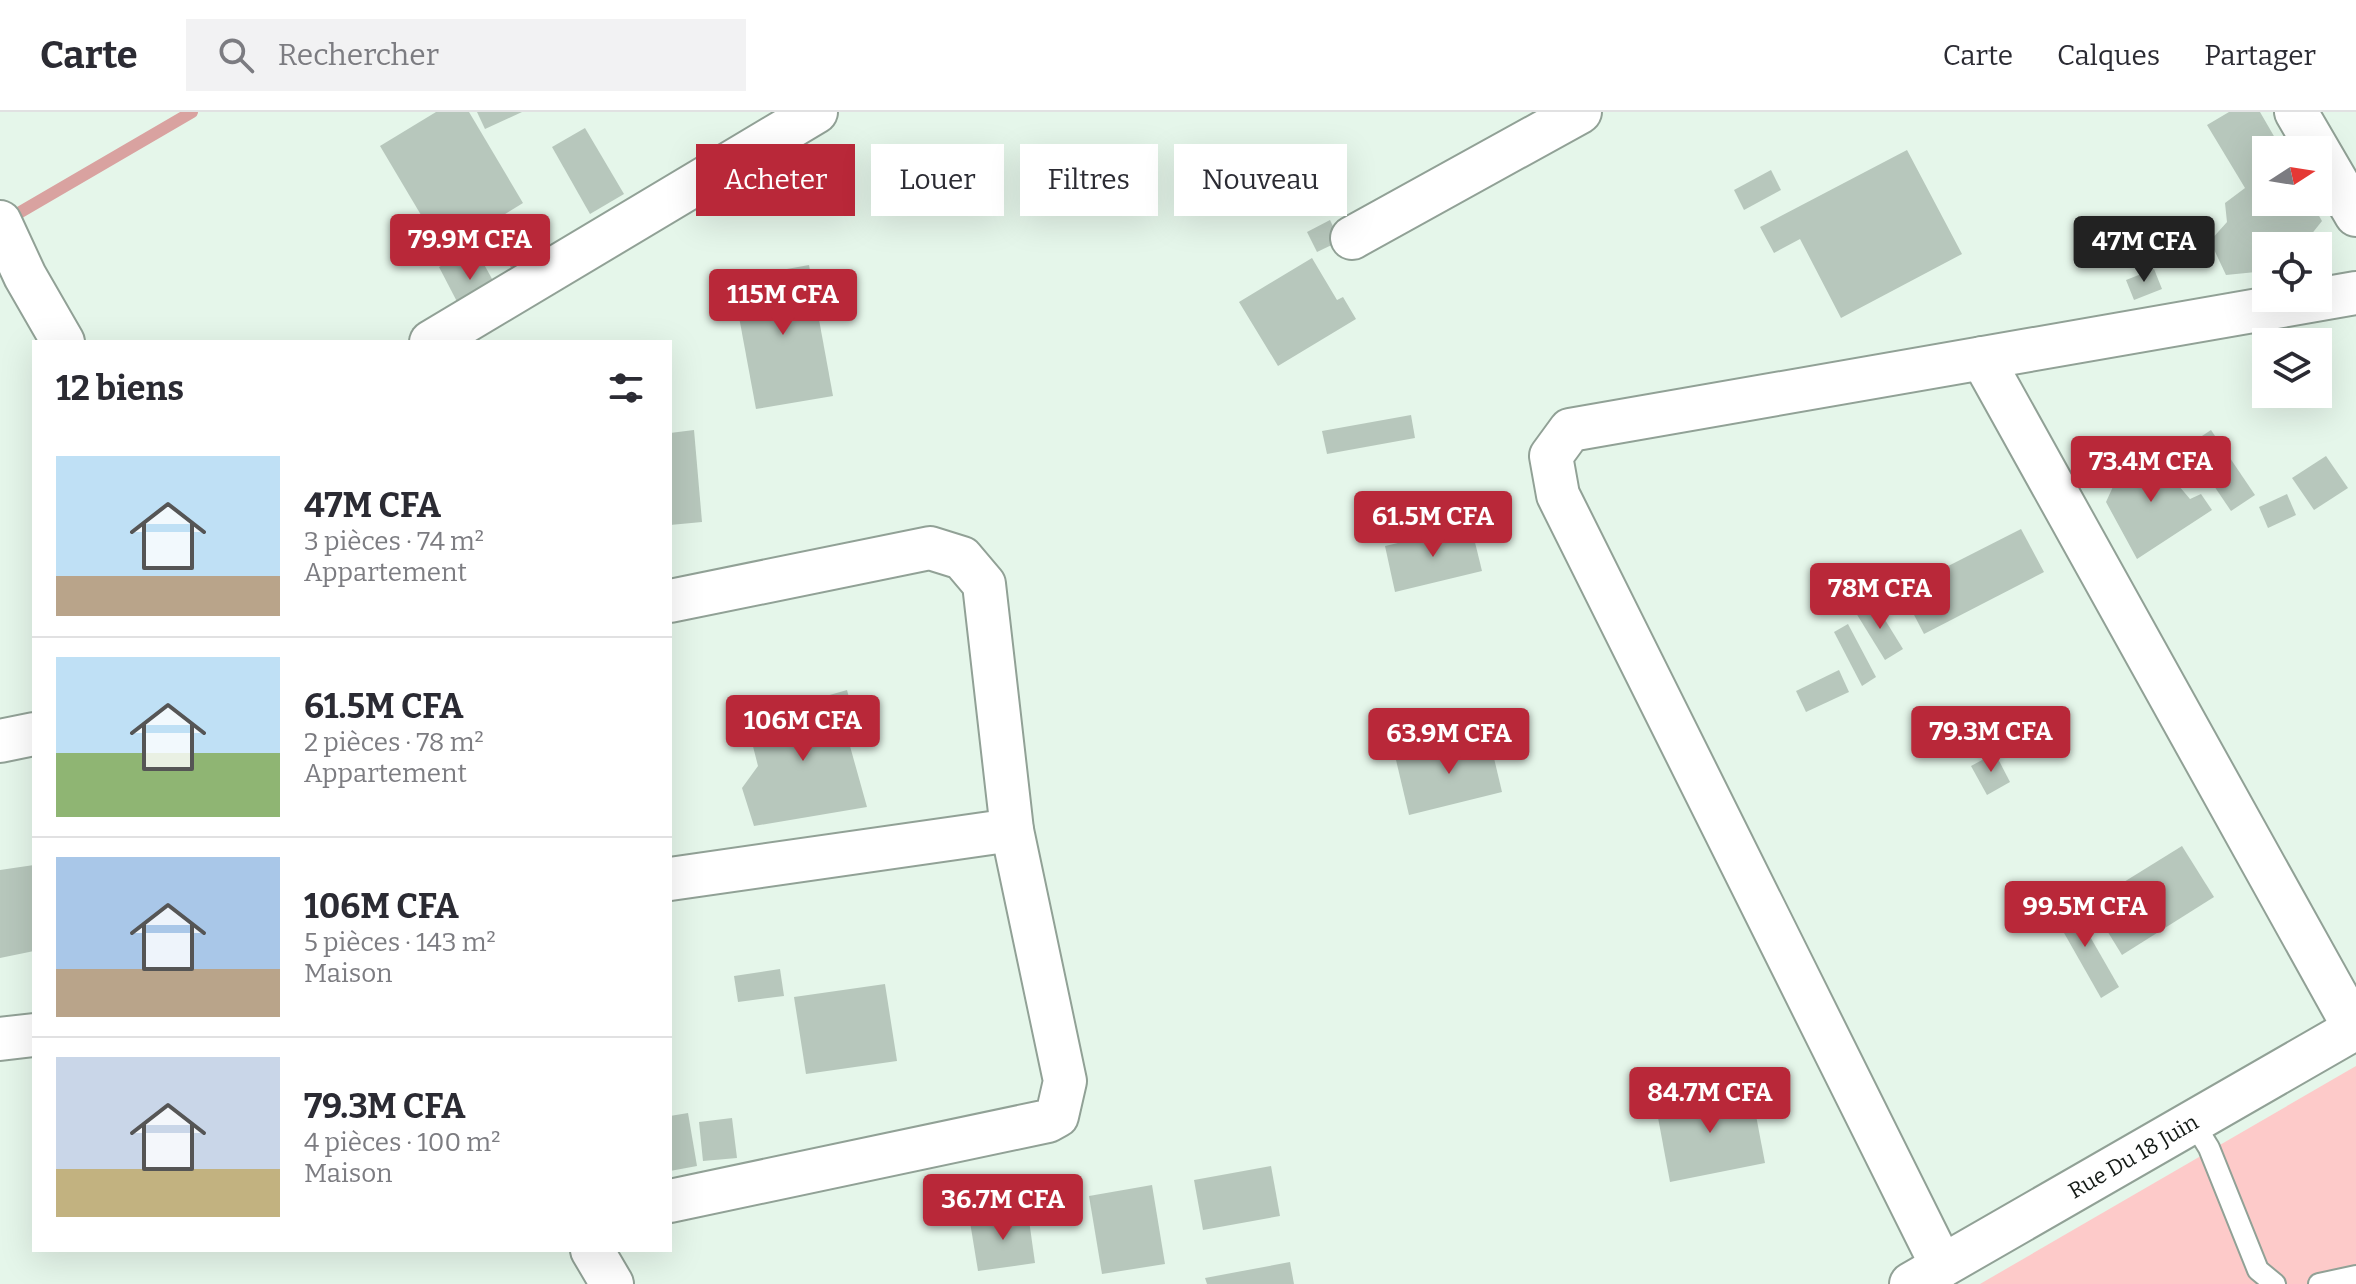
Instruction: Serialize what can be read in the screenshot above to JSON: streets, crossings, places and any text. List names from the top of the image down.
{
  "streets": {
    "street": ["Rue Du 18 Juin"]
  },
  "north": "right",
  "page": {
    "header": "Carte",
    "search": "Rechercher",
    "nav": ["Carte", "Calques", "Partager"],
    "chip": [
      "Acheter",
      "Louer",
      "Filtres",
      "Nouveau"
    ],
    "price": [
      "79.9M CFA",
      "47M CFA",
      "115M CFA",
      "73.4M CFA",
      "61.5M CFA",
      "78M CFA",
      "106M CFA",
      "79.3M CFA",
      "63.9M CFA",
      "99.5M CFA",
      "84.7M CFA",
      "36.7M CFA"
    ],
    "heading": "12 biens",
    "list": [
      {
        "name": "47M CFA",
        "note": "3 pièces · 74 m² · Appartement"
      },
      {
        "name": "61.5M CFA",
        "note": "2 pièces · 78 m² · Appartement"
      },
      {
        "name": "106M CFA",
        "note": "5 pièces · 143 m² · Maison"
      },
      {
        "name": "79.3M CFA",
        "note": "4 pièces · 100 m² · Maison"
      }
    ]
  }
}
